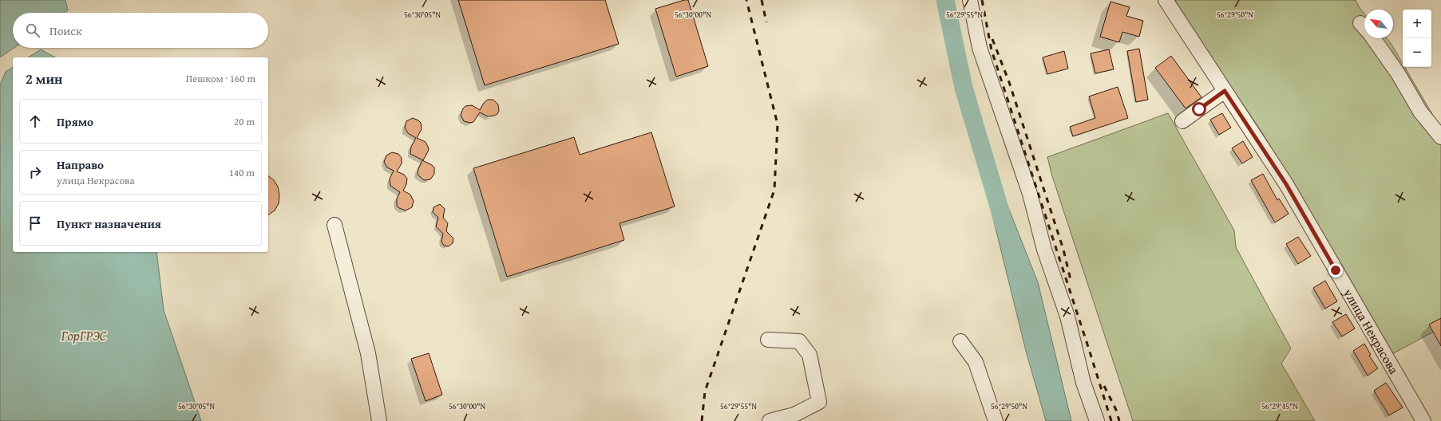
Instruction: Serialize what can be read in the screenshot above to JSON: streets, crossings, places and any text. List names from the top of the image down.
{
  "streets": {
    "street": ["улица Некрасова"]
  },
  "water": ["ГорГРЭС"],
  "north": "top left",
  "page": {
    "map_buttons": ["+", "−"],
    "search": "Поиск",
    "heading": ["2 мин", "Пешком · 160 m"],
    "list": [
      ["Прямо", "20 m"],
      ["Направо", "улица Некрасова", "140 m"],
      "Пункт назначения"
    ]
  },
  "coordinates": [
    "56°29'50\"N",
    "56°30'05\"N",
    "56°30'00\"N",
    "56°29'55\"N",
    "56°29'45\"N"
  ]
}
